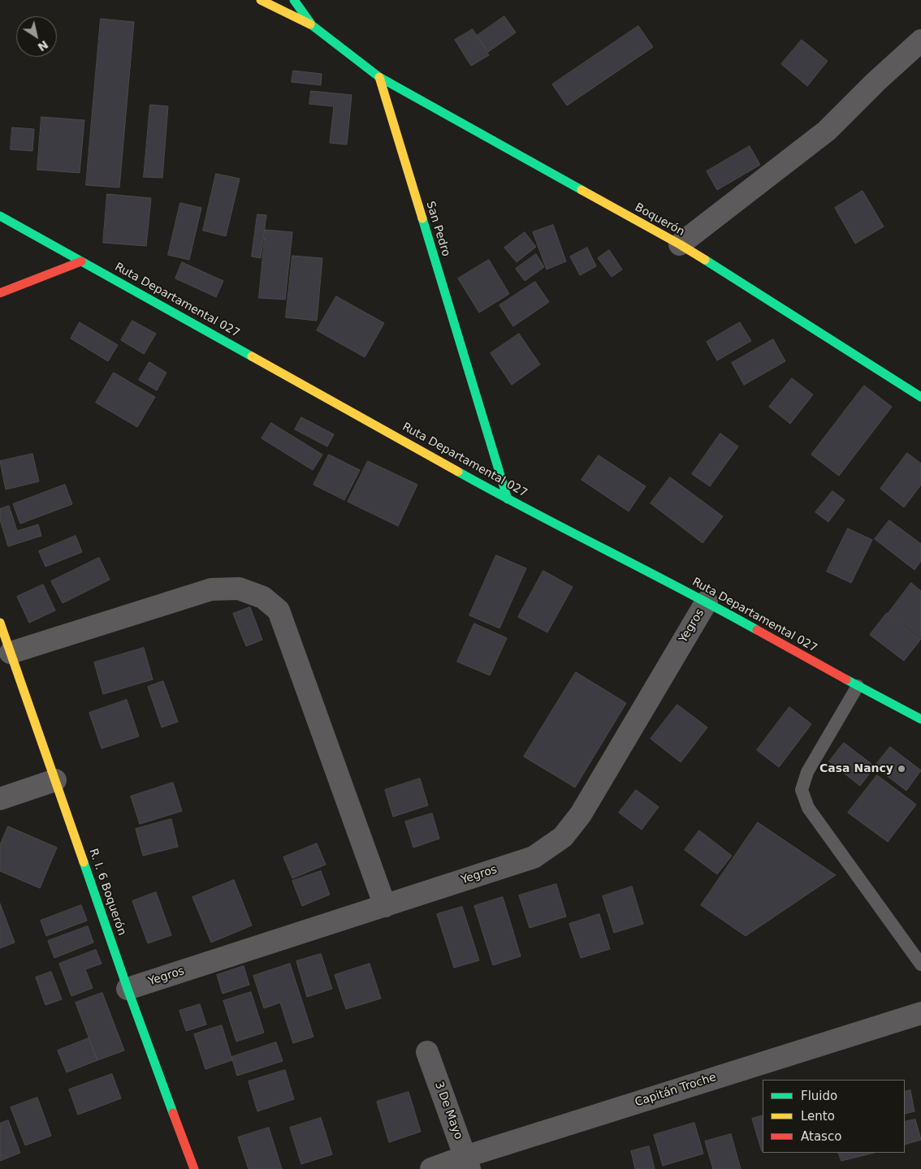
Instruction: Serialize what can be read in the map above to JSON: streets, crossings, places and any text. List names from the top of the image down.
{
  "streets": {
    "main road": [
      "Boquerón",
      "San Pedro",
      "Ruta Departamental 027",
      "R. I. 6 Boquerón"
    ],
    "street": ["Yegros", "Capitán Troche", "3 De Mayo"]
  },
  "crossings": [
    ["Boquerón", "San Pedro"],
    ["San Pedro", "Ruta Departamental 027"],
    ["Ruta Departamental 027", "Yegros"],
    ["Yegros", "R. I. 6 Boquerón"],
    ["Capitán Troche", "3 De Mayo"]
  ],
  "places": ["Casa Nancy"],
  "legend": ["Fluido", "Lento", "Atasco"],
  "north": "bottom right"
}
